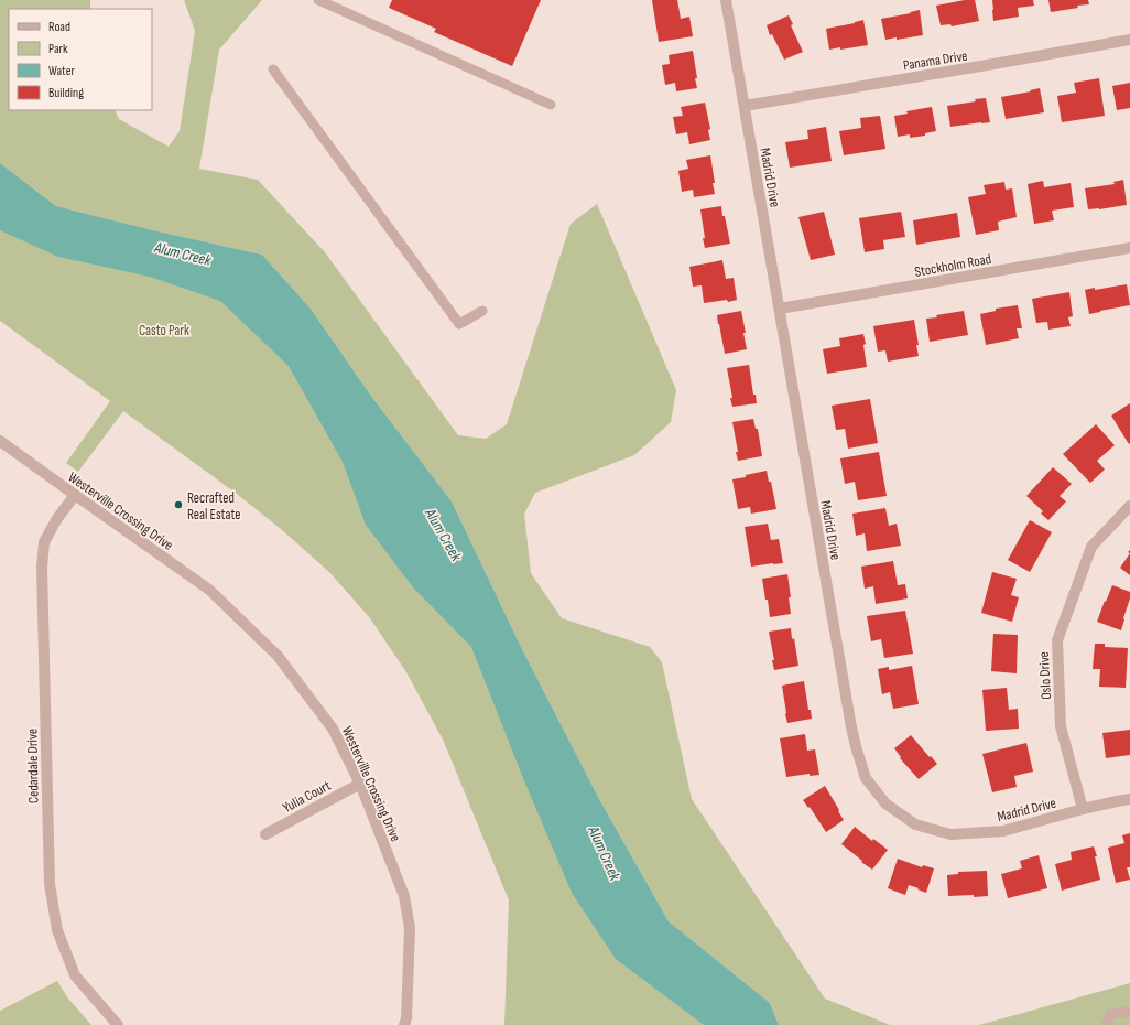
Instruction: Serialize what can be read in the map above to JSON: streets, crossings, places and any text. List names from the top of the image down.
{
  "streets": {
    "street": [
      "Panama Drive",
      "Madrid Drive",
      "Stockholm Road",
      "Westerville Crossing Drive",
      "Oslo Drive",
      "Cedardale Drive",
      "Yulia Court"
    ]
  },
  "crossings": [
    ["Panama Drive", "Madrid Drive"],
    ["Madrid Drive", "Stockholm Road"],
    ["Madrid Drive", "Oslo Drive"],
    ["Westerville Crossing Drive", "Cedardale Drive"],
    ["Westerville Crossing Drive", "Yulia Court"]
  ],
  "water": ["Alum Creek"],
  "parks": ["Casto Park"],
  "places": ["Recrafted Real Estate"],
  "legend": [
    "Road",
    "Park",
    "Water",
    "Building"
  ]
}
